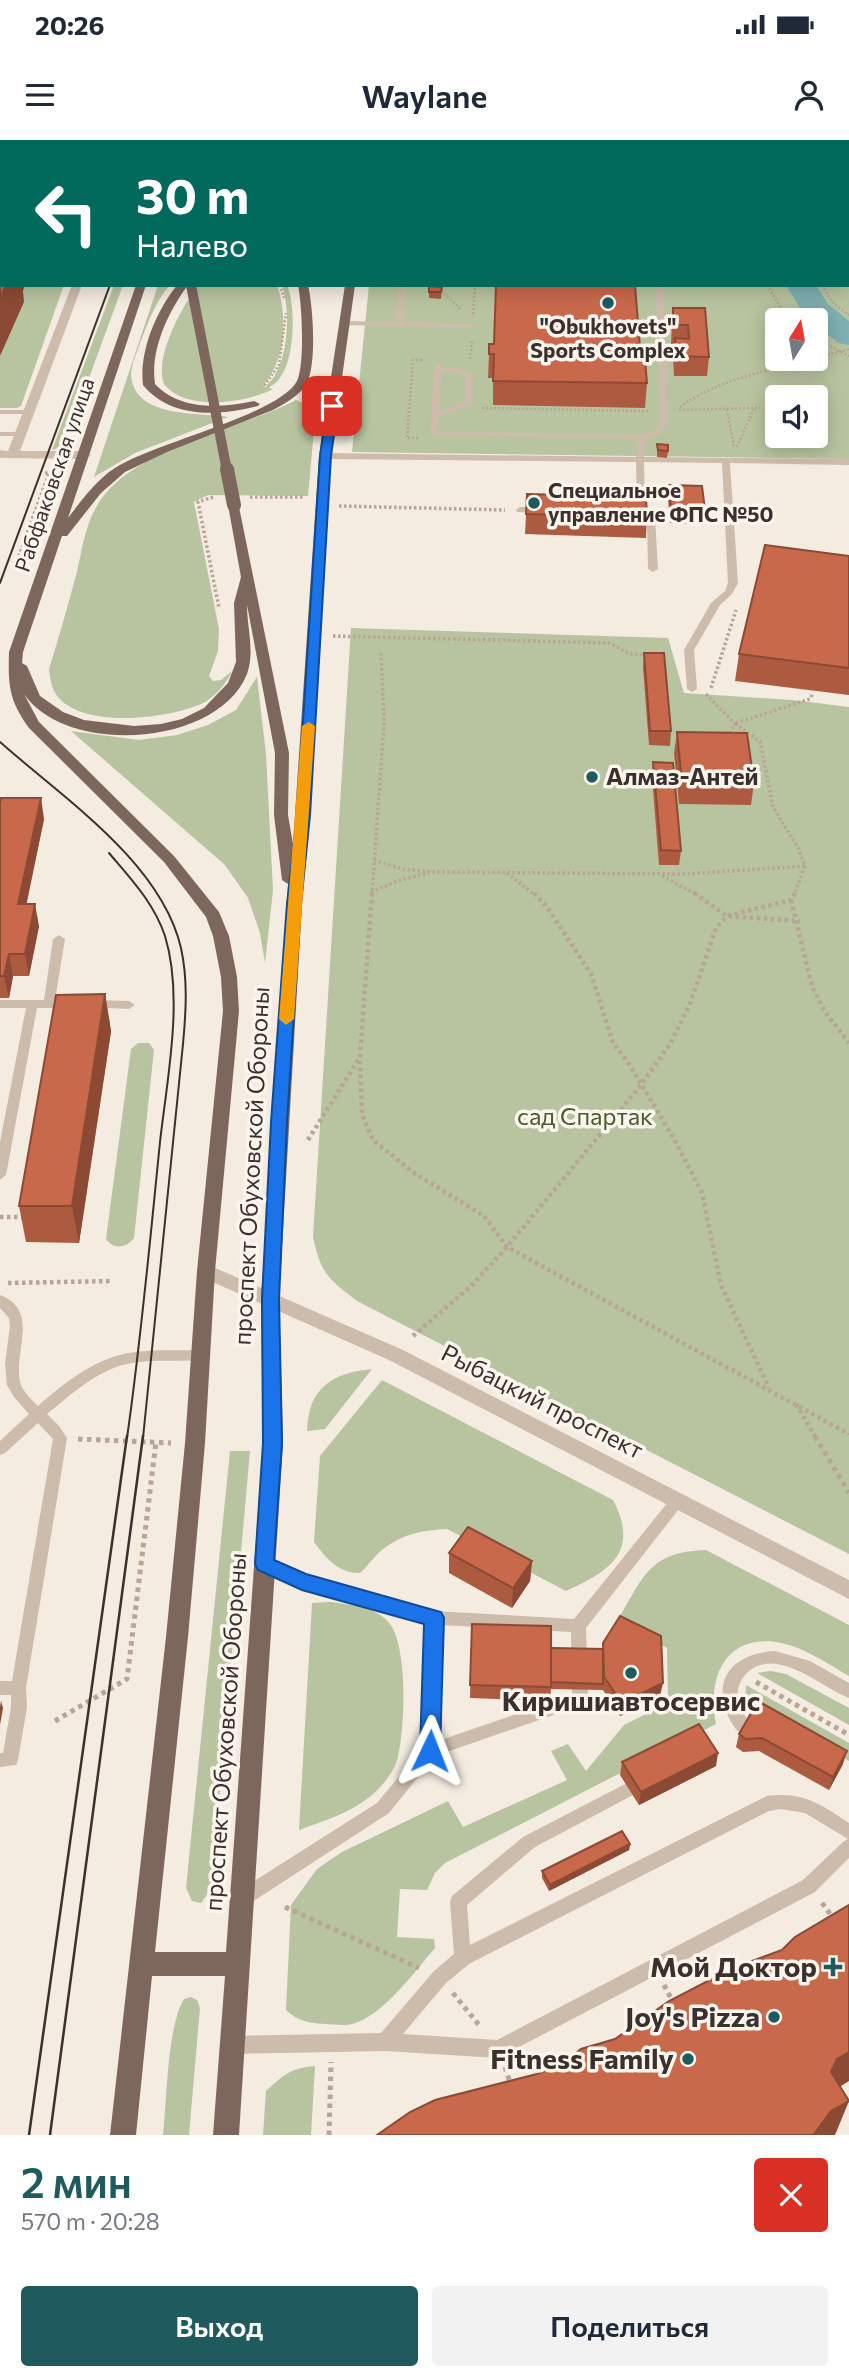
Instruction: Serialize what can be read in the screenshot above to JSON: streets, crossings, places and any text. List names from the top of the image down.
{
  "streets": {
    "main road": ["Рабфаковская улица", "проспект Обуховской Обороны"],
    "street": ["Рыбацкий проспект"]
  },
  "crossings": [
    ["Рабфаковская улица", "проспект Обуховской Обороны"],
    ["проспект Обуховской Обороны", "Рыбацкий проспект"]
  ],
  "parks": ["сад Спартак"],
  "places": {
    "other": [
      "\"Obukhovets\" Sports Complex",
      "Специальное управление ФПС №50",
      "Алмаз-Антей",
      "Киришиавтосервис",
      "Joy's Pizza",
      "Fitness Family"
    ],
    "health": ["Мой Доктор"]
  },
  "north": "top",
  "page": {
    "status": "20:26",
    "header": "Waylane",
    "turn": ["30 m", "Налево"],
    "heading": ["2 мин", "570 m · 20:28"],
    "buttons": ["Выход", "Поделиться"]
  }
}
